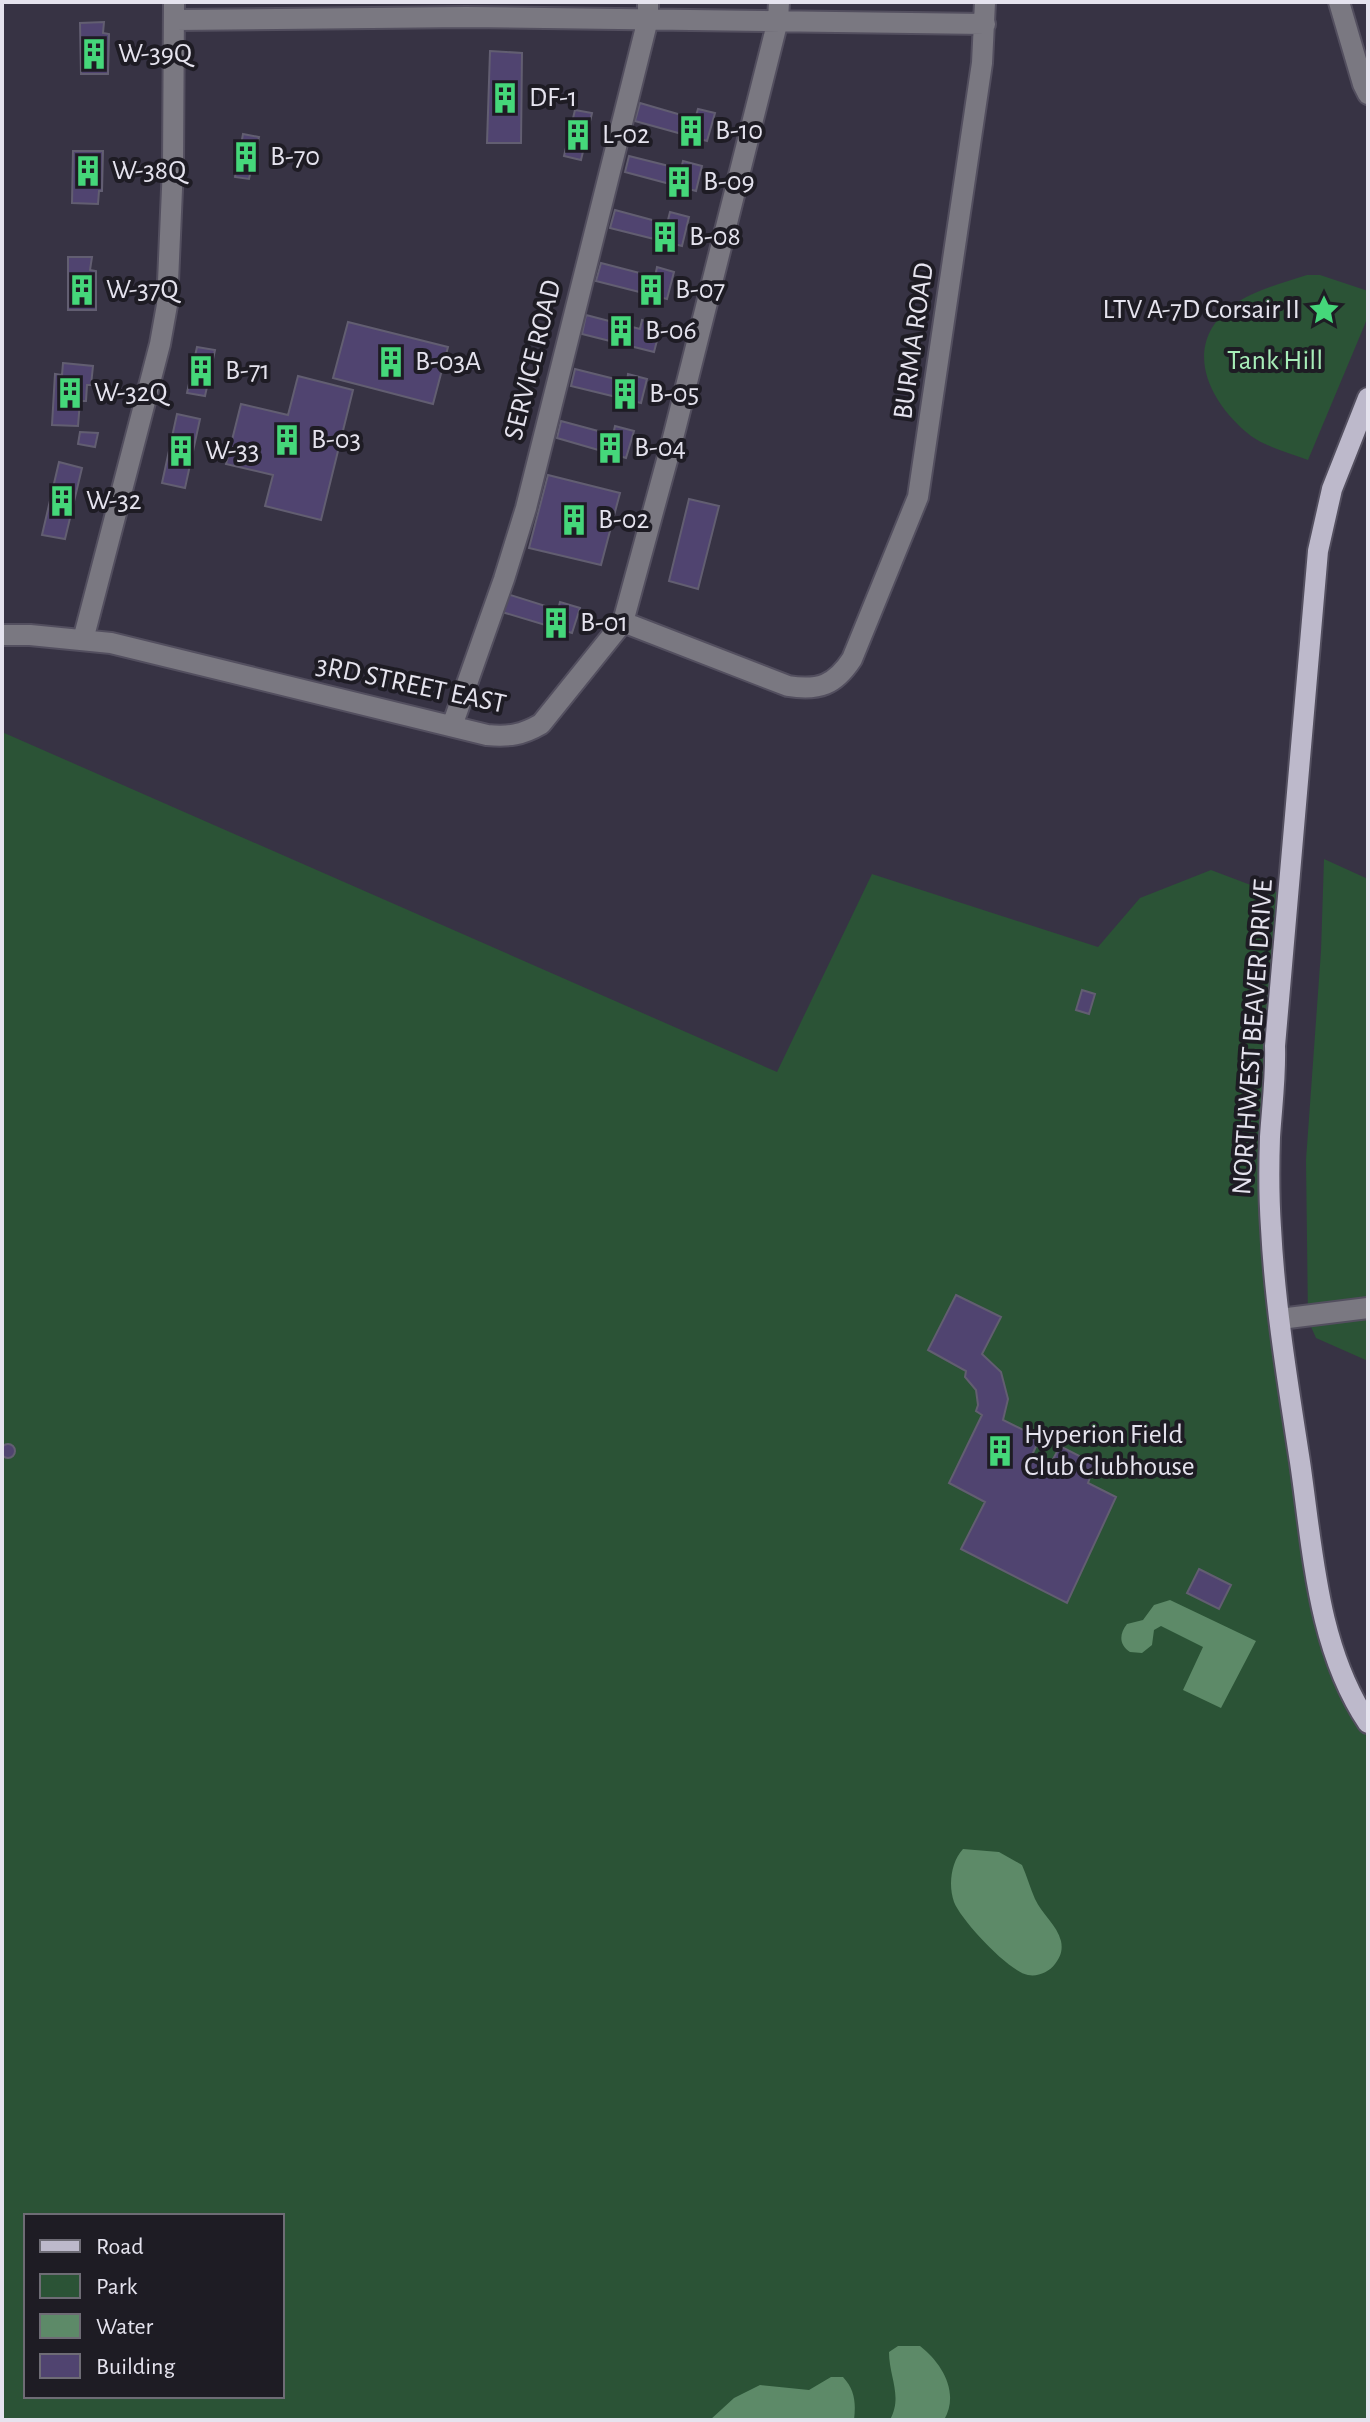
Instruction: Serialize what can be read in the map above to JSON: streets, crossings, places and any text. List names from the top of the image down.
{
  "streets": {
    "main road": ["NORTHWEST BEAVER DRIVE"],
    "street": ["BURMA ROAD", "SERVICE ROAD", "3RD STREET EAST"]
  },
  "crossings": [
    ["BURMA ROAD", "3RD STREET EAST"],
    ["SERVICE ROAD", "3RD STREET EAST"]
  ],
  "parks": ["Tank Hill"],
  "places": {
    "building": [
      "W-39Q",
      "DF-1",
      "B-10",
      "L-02",
      "B-70",
      "W-38Q",
      "B-09",
      "B-08",
      "W-37Q",
      "B-07",
      "B-06",
      "B-03A",
      "B-71",
      "W-32Q",
      "B-05",
      "B-03",
      "B-04",
      "W-33",
      "W-32",
      "B-02",
      "B-01",
      "Hyperion Field Club Clubhouse"
    ],
    "place": ["LTV A-7D Corsair II"]
  },
  "legend": [
    "Road",
    "Park",
    "Water",
    "Building"
  ]
}
